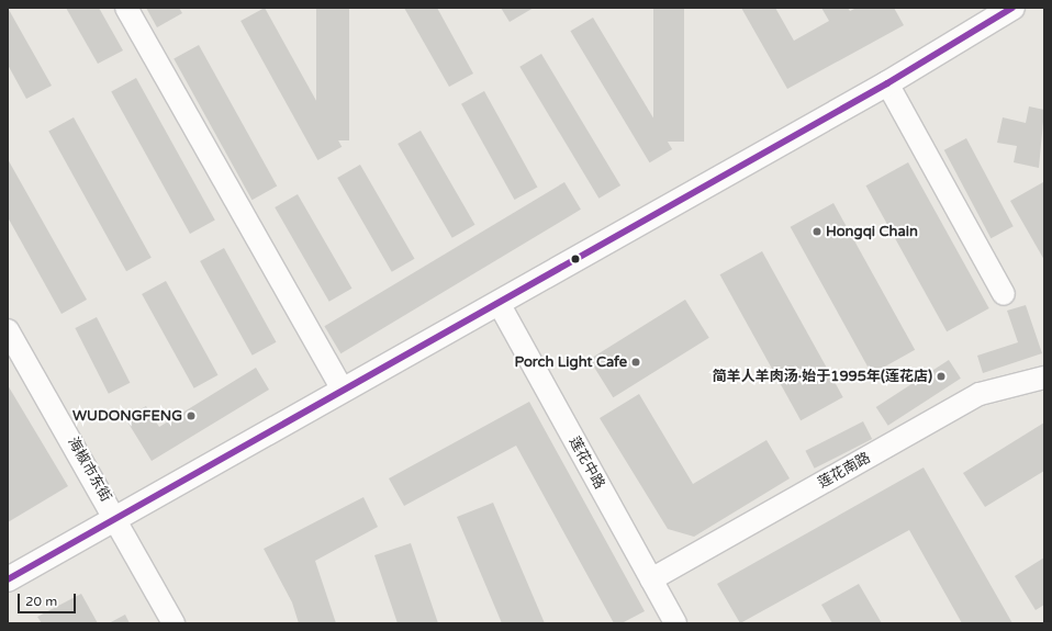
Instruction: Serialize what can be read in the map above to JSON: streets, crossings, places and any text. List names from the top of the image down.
{
  "streets": {
    "street": ["莲花中路", "海椒市东街", "莲花南路"]
  },
  "crossings": [
    ["莲花中路", "莲花南路"]
  ],
  "places": [
    "Hongqi Chain",
    "Porch Light Cafe",
    "简羊人羊肉汤·始于1995年(莲花店)",
    "WUDONGFENG"
  ],
  "scale_bar": "20 m"
}
